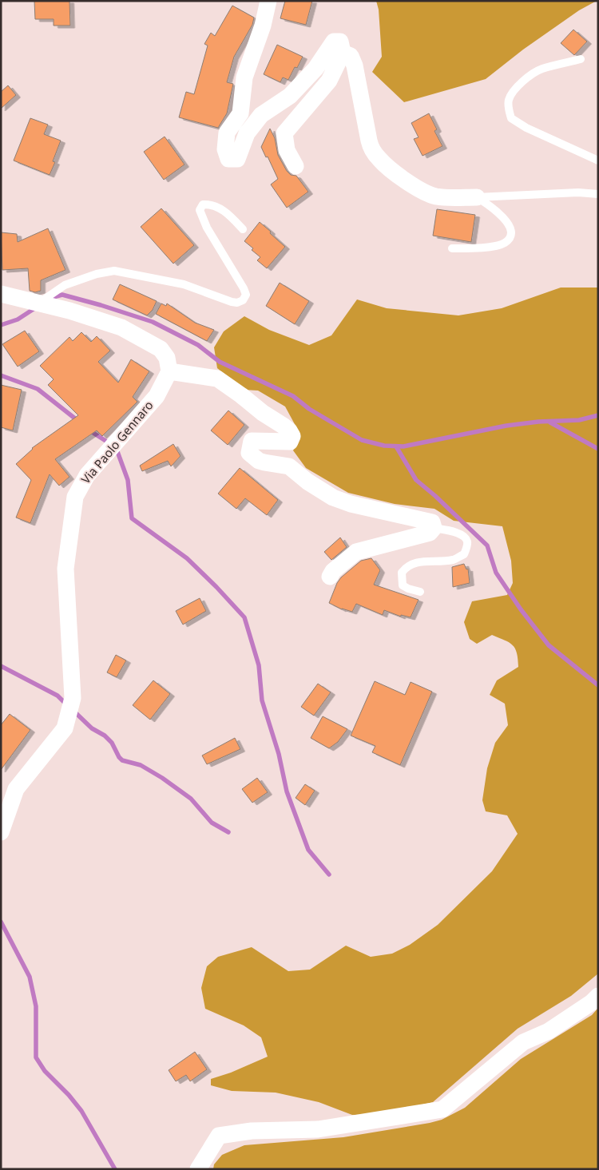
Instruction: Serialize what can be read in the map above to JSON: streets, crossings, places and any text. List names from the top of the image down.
{
  "streets": {
    "street": ["Via Paolo Gennaro"]
  }
}
